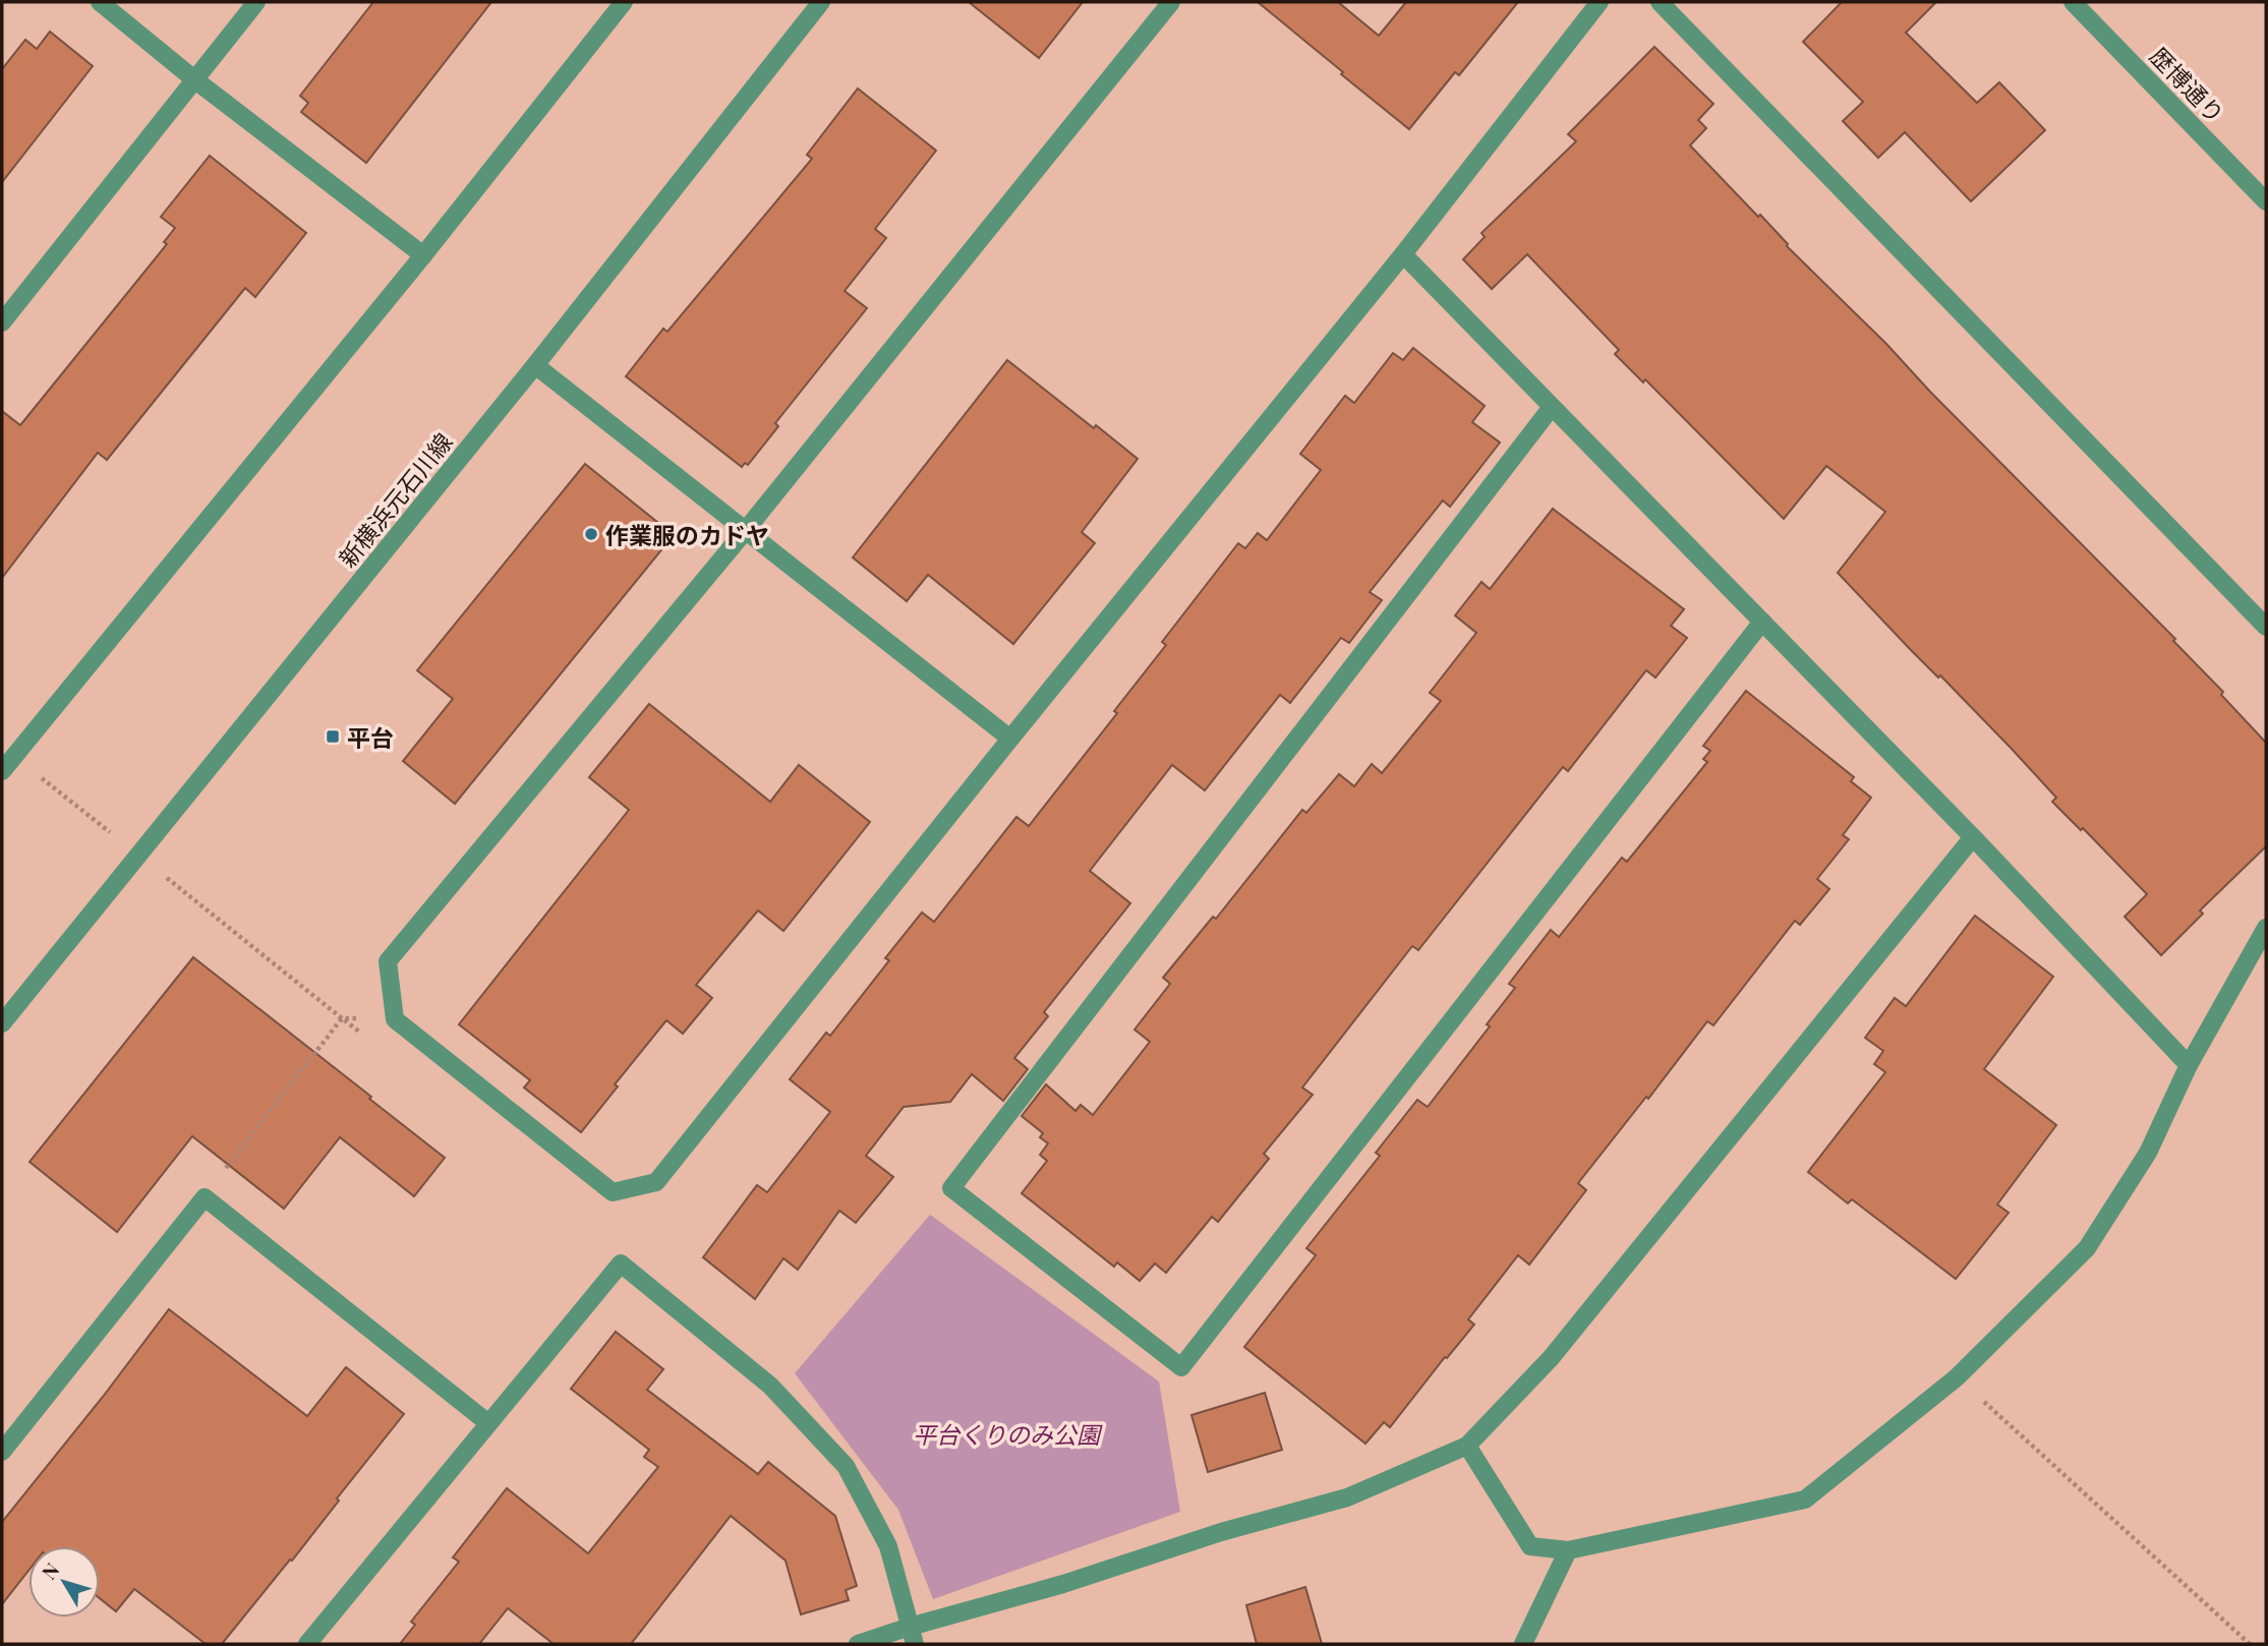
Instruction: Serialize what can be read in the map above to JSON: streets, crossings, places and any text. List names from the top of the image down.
{
  "streets": {
    "street": ["歴博通り", "新横浜元石川線"]
  },
  "parks": ["平台くりのみ公園"],
  "places": {
    "other": ["作業服のカドヤ"],
    "transit": ["平台"]
  },
  "north": "top left"
}
